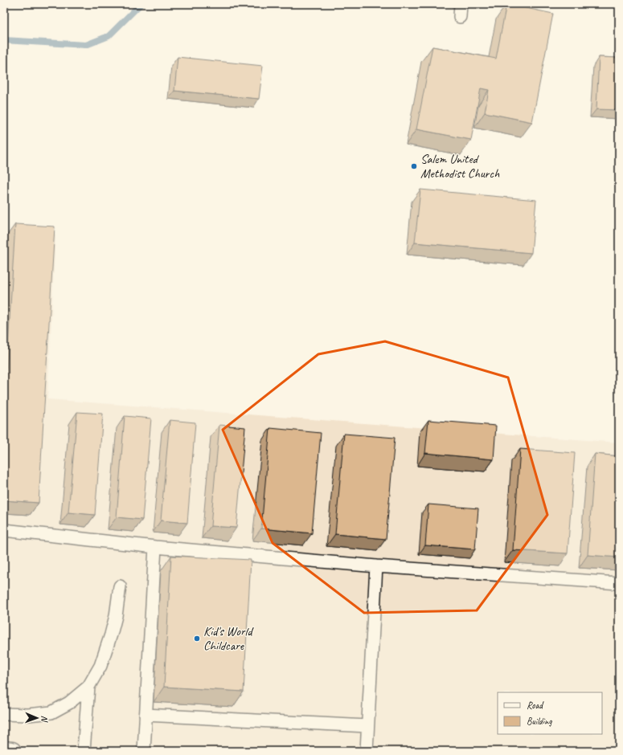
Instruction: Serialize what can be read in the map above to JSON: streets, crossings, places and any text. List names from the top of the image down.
{
  "places": ["Salem United Methodist Church", "Kid's World Childcare"],
  "legend": ["Road", "Building"],
  "north": "right"
}
